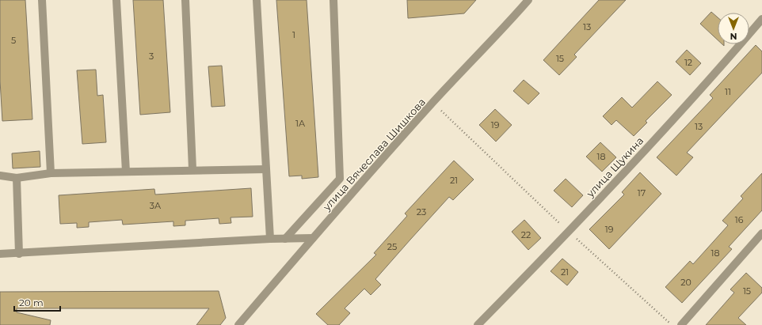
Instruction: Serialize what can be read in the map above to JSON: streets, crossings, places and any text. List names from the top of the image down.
{
  "streets": {
    "street": ["улица Вячеслава Шишкова", "улица Щукина"]
  },
  "house_numbers": [
    "13",
    "1",
    "5",
    "3",
    "15",
    "12",
    "11",
    "1А",
    "19",
    "13",
    "18",
    "21",
    "17",
    "3А",
    "23",
    "16",
    "19",
    "22",
    "25",
    "18",
    "21",
    "20",
    "15"
  ],
  "scale_bar": "20 m",
  "north": "bottom"
}
